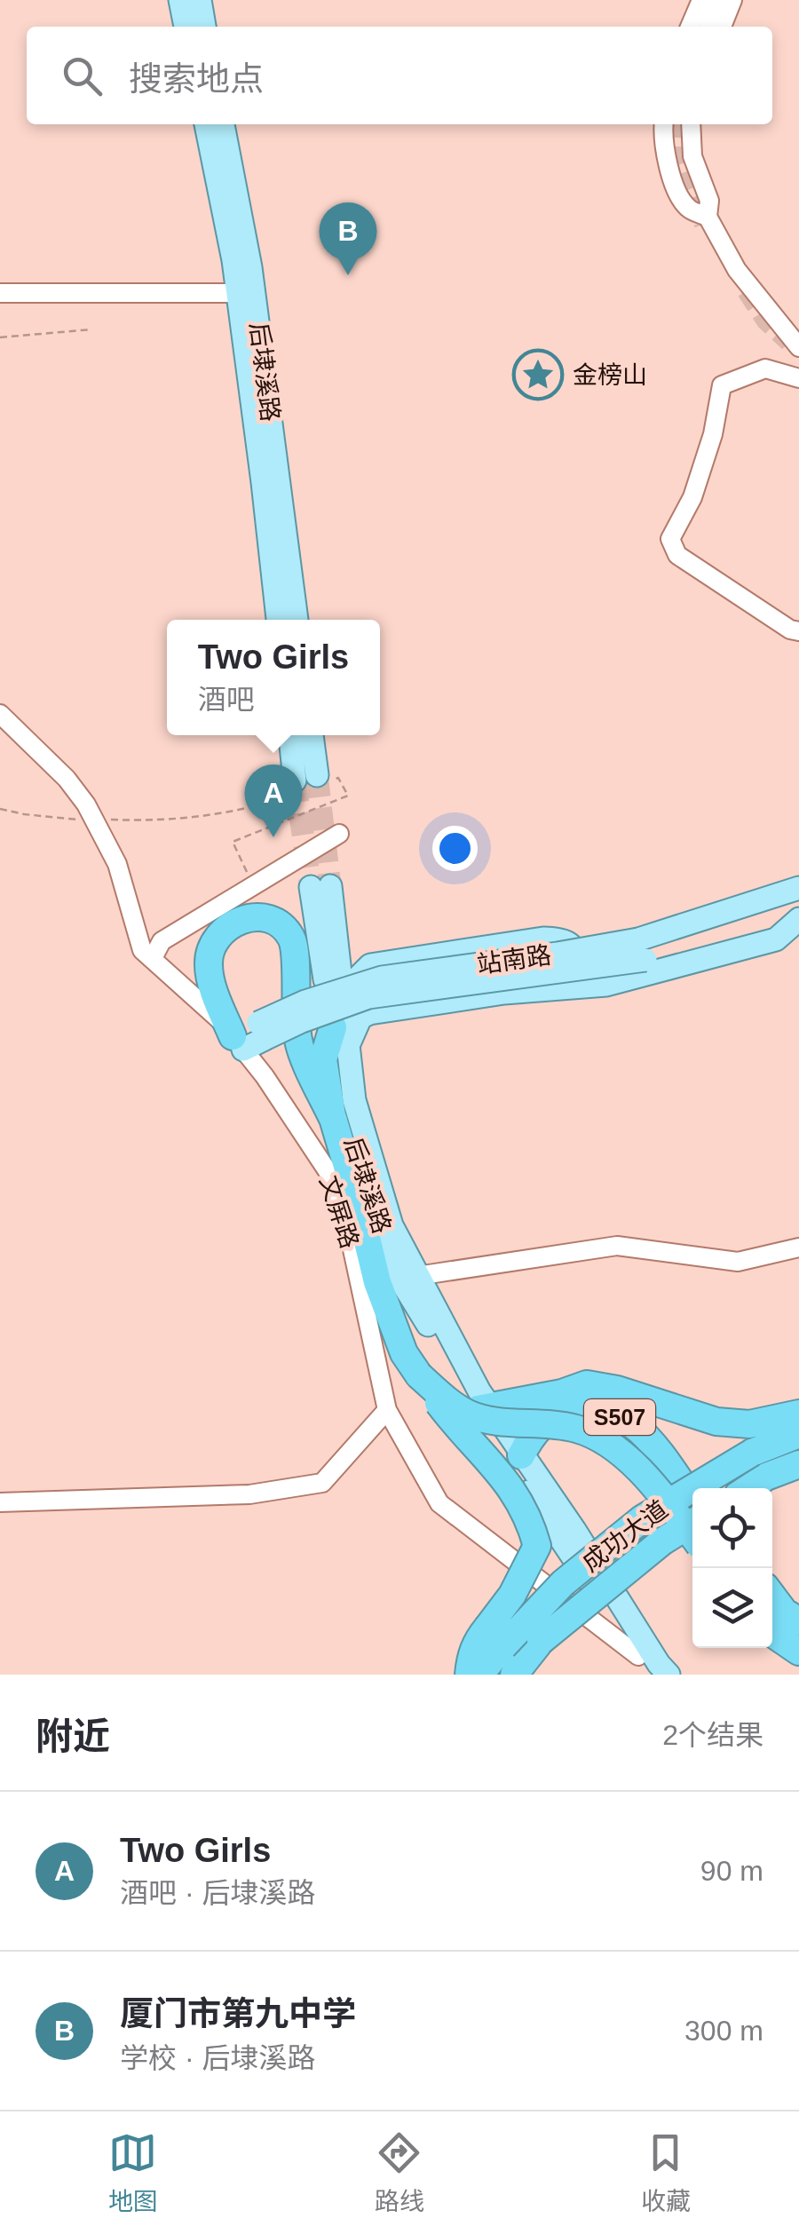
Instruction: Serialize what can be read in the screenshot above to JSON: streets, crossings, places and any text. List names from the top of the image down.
{
  "streets": {
    "highway": ["S507", "成功大道"],
    "main road": ["后埭溪路", "站南路"],
    "street": ["文屏路"]
  },
  "crossings": [
    ["站南路", "文屏路"]
  ],
  "places": {
    "place": ["金榜山"]
  },
  "page": {
    "search": "搜索地点",
    "pins": ["B", "A"],
    "popup": ["Two Girls", "酒吧"],
    "heading": ["附近", "2个结果"],
    "list": [
      {
        "mark": "A",
        "name": "Two Girls",
        "note": "酒吧 · 后埭溪路",
        "value": "90 m"
      },
      {
        "mark": "B",
        "name": "厦门市第九中学",
        "note": "学校 · 后埭溪路",
        "value": "300 m"
      }
    ],
    "nav": ["地图", "路线", "收藏"]
  }
}
